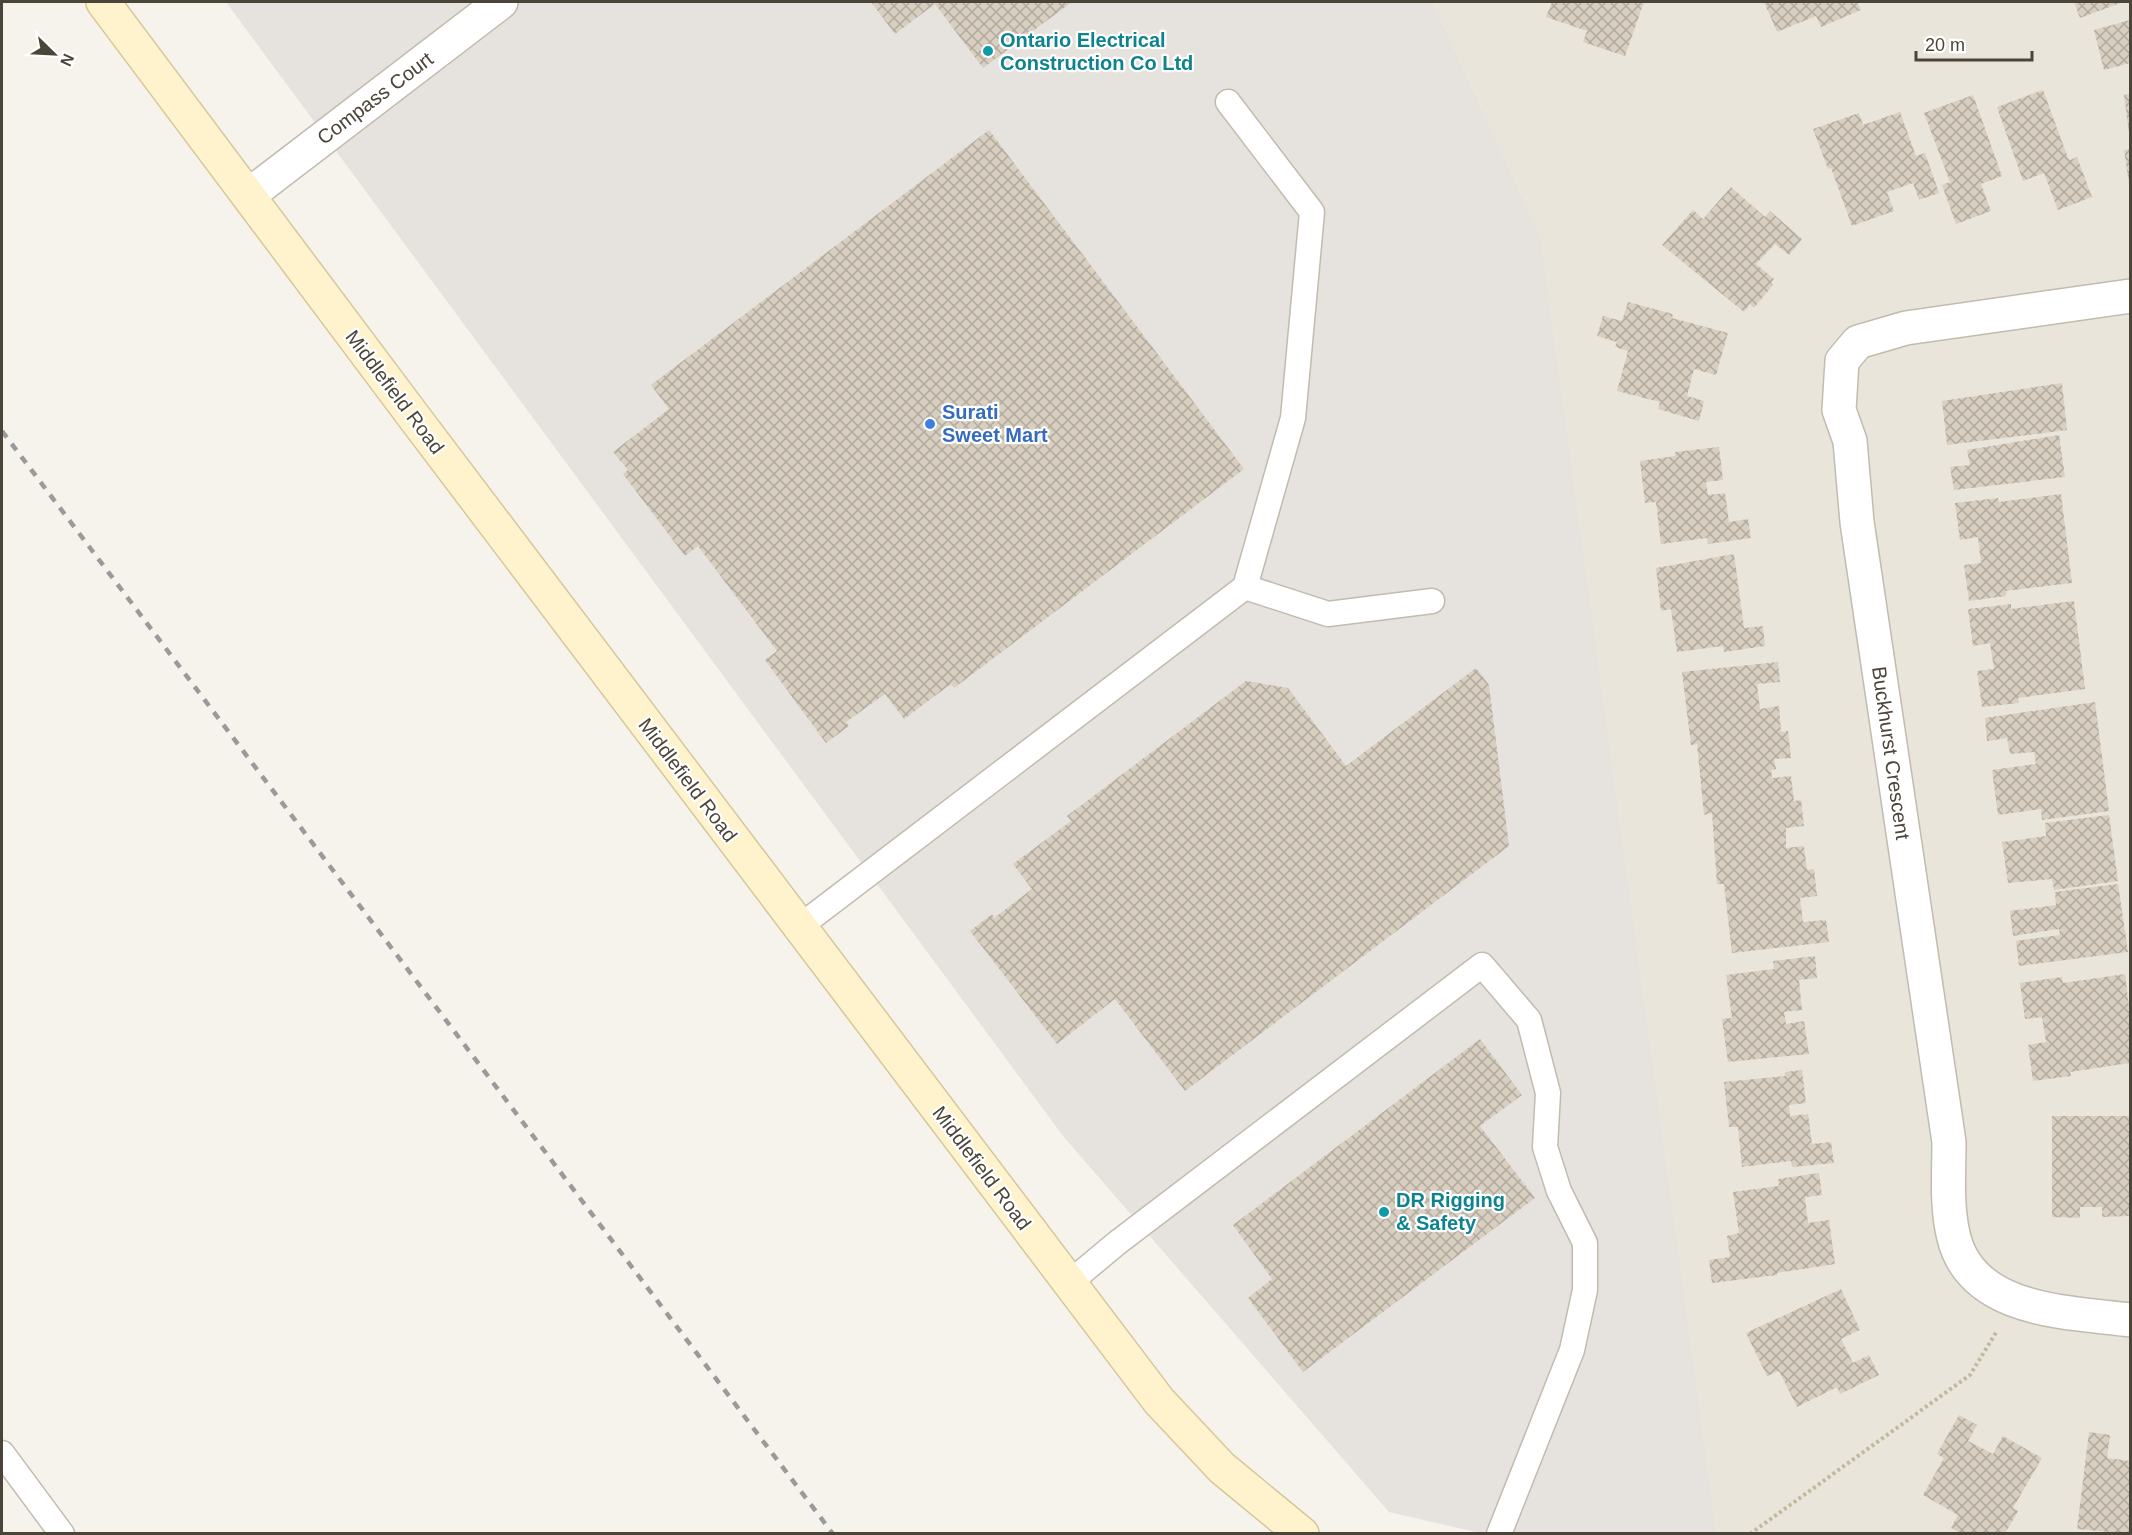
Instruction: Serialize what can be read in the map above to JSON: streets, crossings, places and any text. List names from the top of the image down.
{
  "streets": {
    "main road": ["Middlefield Road"],
    "street": ["Compass Court", "Buckhurst Crescent"]
  },
  "crossings": [
    ["Compass Court", "Middlefield Road"]
  ],
  "places": ["Ontario Electrical Construction Co Ltd", "Surati Sweet Mart", "DR Rigging & Safety"],
  "scale_bar": "20 m",
  "north": "bottom right"
}
